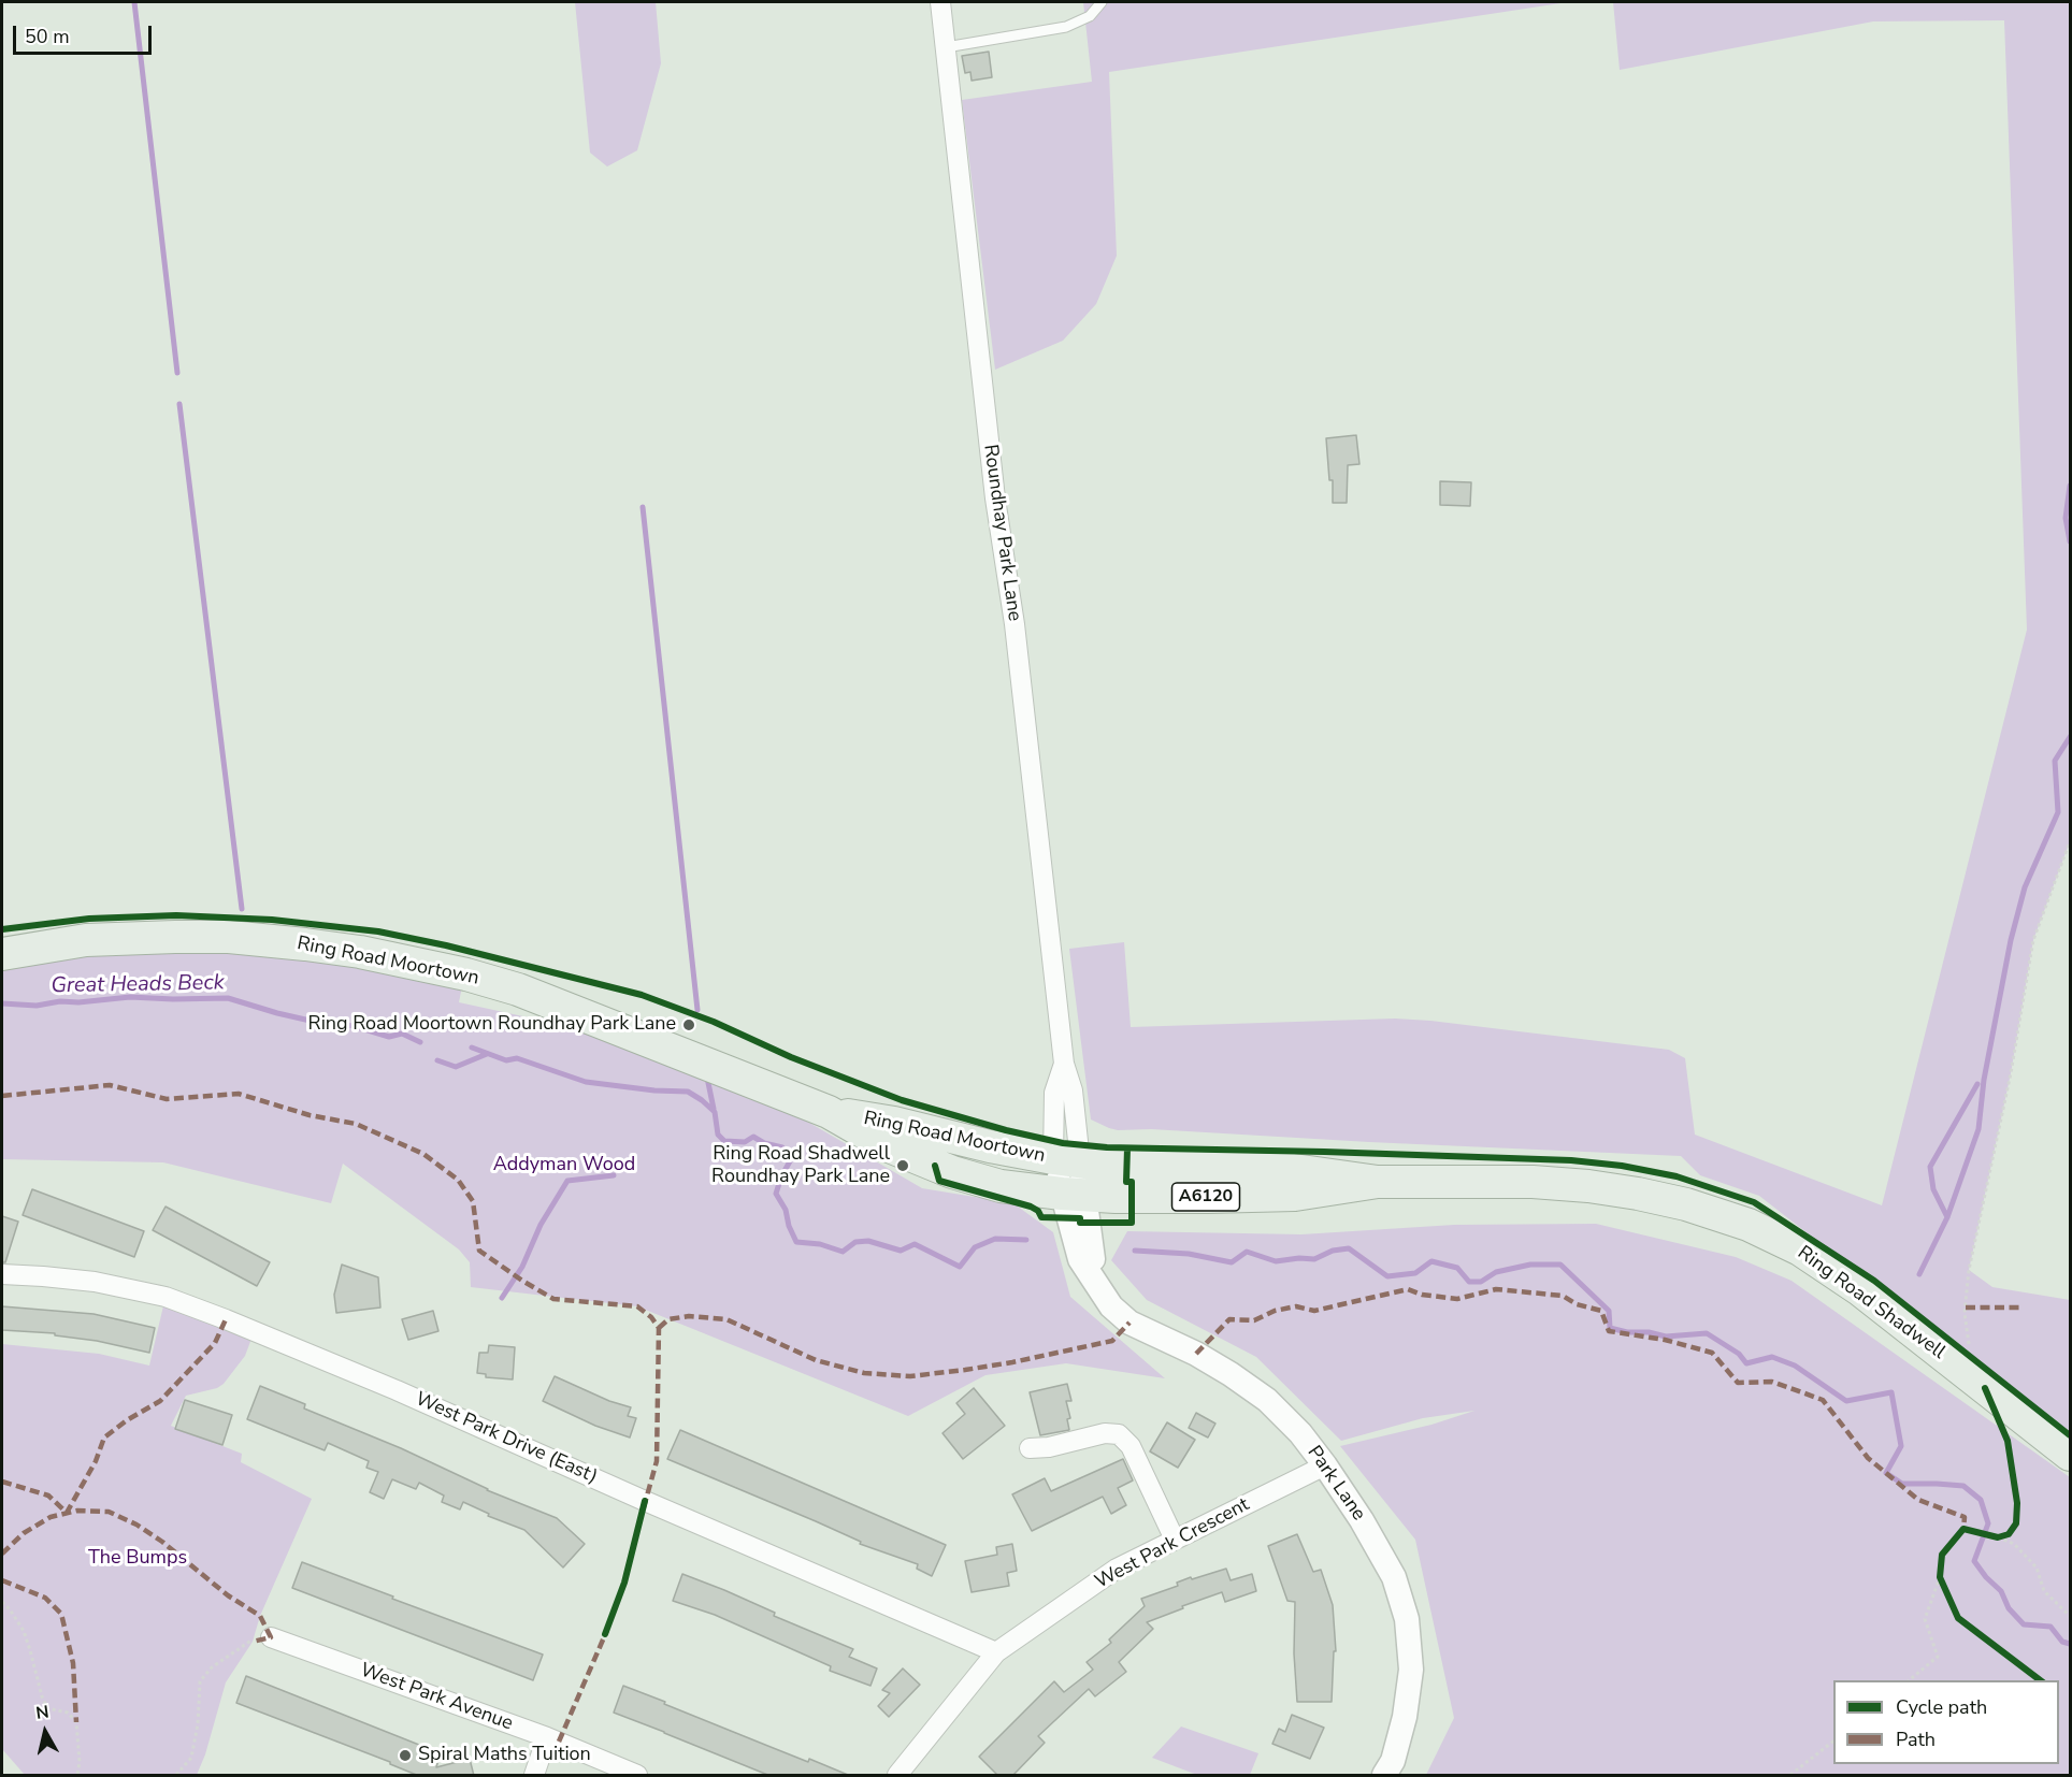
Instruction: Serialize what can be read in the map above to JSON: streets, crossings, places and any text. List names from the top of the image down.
{
  "streets": {
    "highway": ["Ring Road Moortown", "A6120", "Ring Road Shadwell"],
    "street": [
      "Roundhay Park Lane",
      "West Park Drive (East)",
      "Park Lane",
      "West Park Crescent",
      "West Park Avenue"
    ]
  },
  "crossings": [
    ["Roundhay Park Lane", "Ring Road Moortown"],
    ["Roundhay Park Lane", "Ring Road Shadwell"],
    ["Roundhay Park Lane", "Park Lane"],
    ["Ring Road Moortown", "Ring Road Shadwell"],
    ["Ring Road Moortown", "Park Lane"],
    ["Ring Road Shadwell", "Park Lane"],
    ["West Park Drive (East)", "West Park Crescent"],
    ["Park Lane", "West Park Crescent"]
  ],
  "water": ["Great Heads Beck"],
  "parks": ["Addyman Wood", "The Bumps"],
  "places": ["Ring Road Moortown Roundhay Park Lane", "Ring Road Shadwell Roundhay Park Lane", "Spiral Maths Tuition"],
  "legend": ["Cycle path", "Path"],
  "scale_bar": "50 m",
  "north": "top"
}
